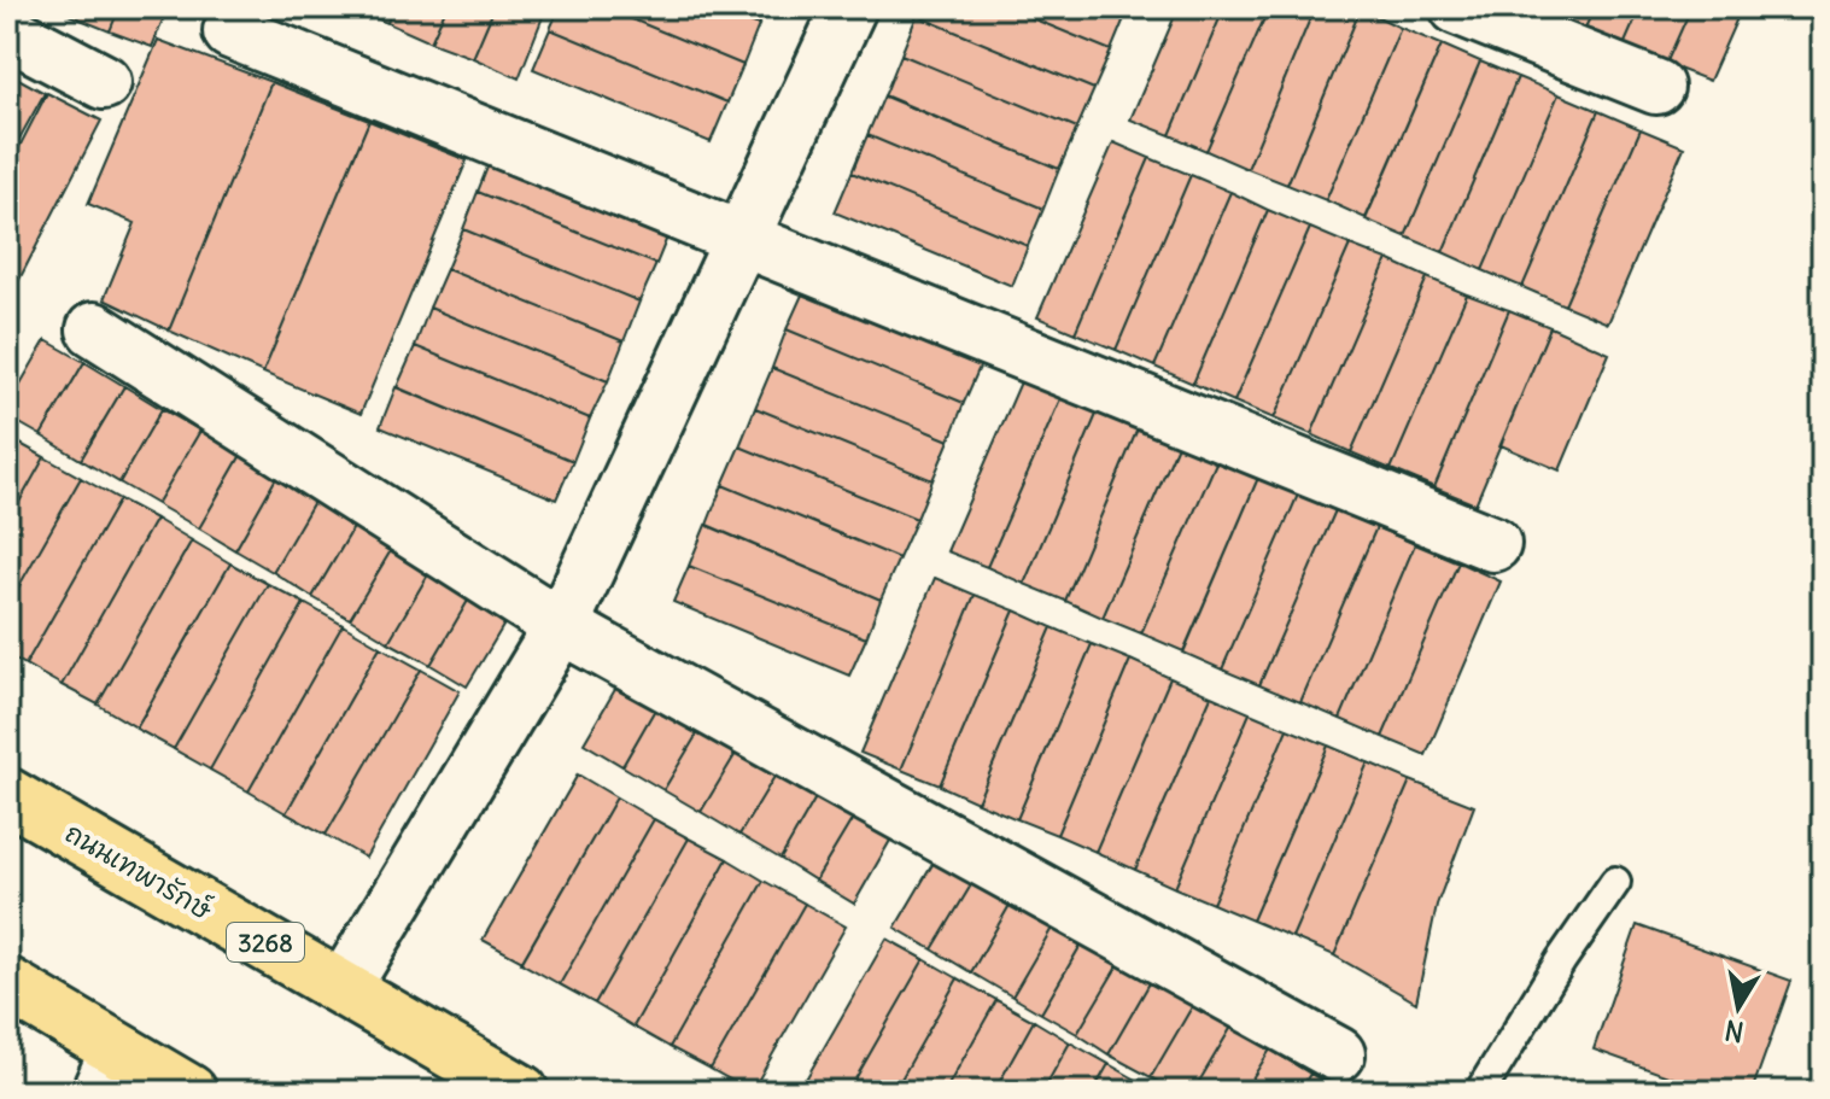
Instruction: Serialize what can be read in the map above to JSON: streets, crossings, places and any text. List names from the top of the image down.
{
  "streets": {
    "main road": ["ถนนเทพารักษ์", "3268"]
  },
  "north": "bottom"
}
